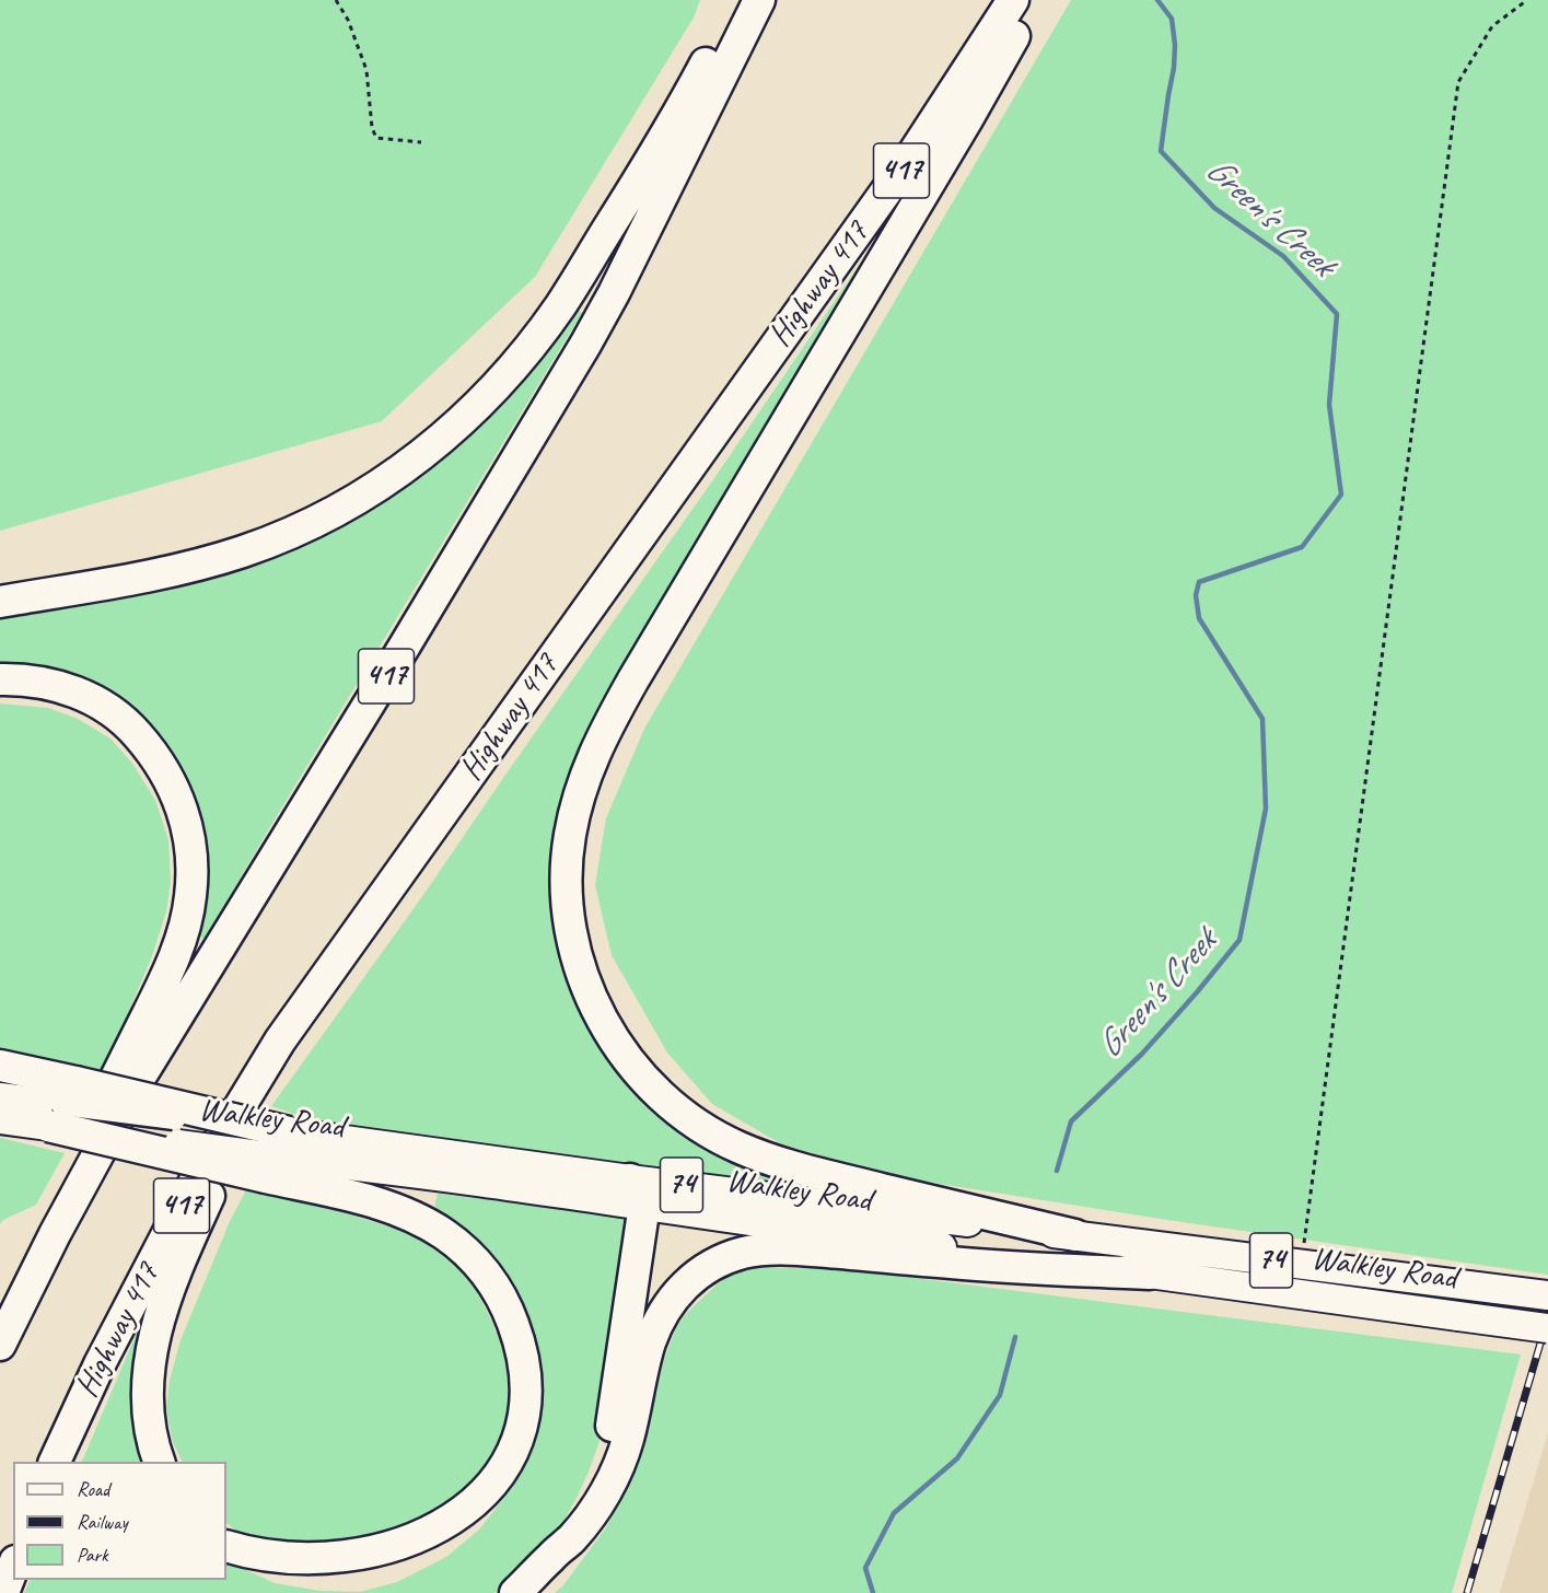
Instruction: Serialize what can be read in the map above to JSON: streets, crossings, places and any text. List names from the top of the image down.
{
  "streets": {
    "highway": ["417", "Highway 417"],
    "main road": ["Walkley Road", "74"]
  },
  "water": ["Green's Creek"],
  "legend": ["Road", "Railway", "Park"]
}
